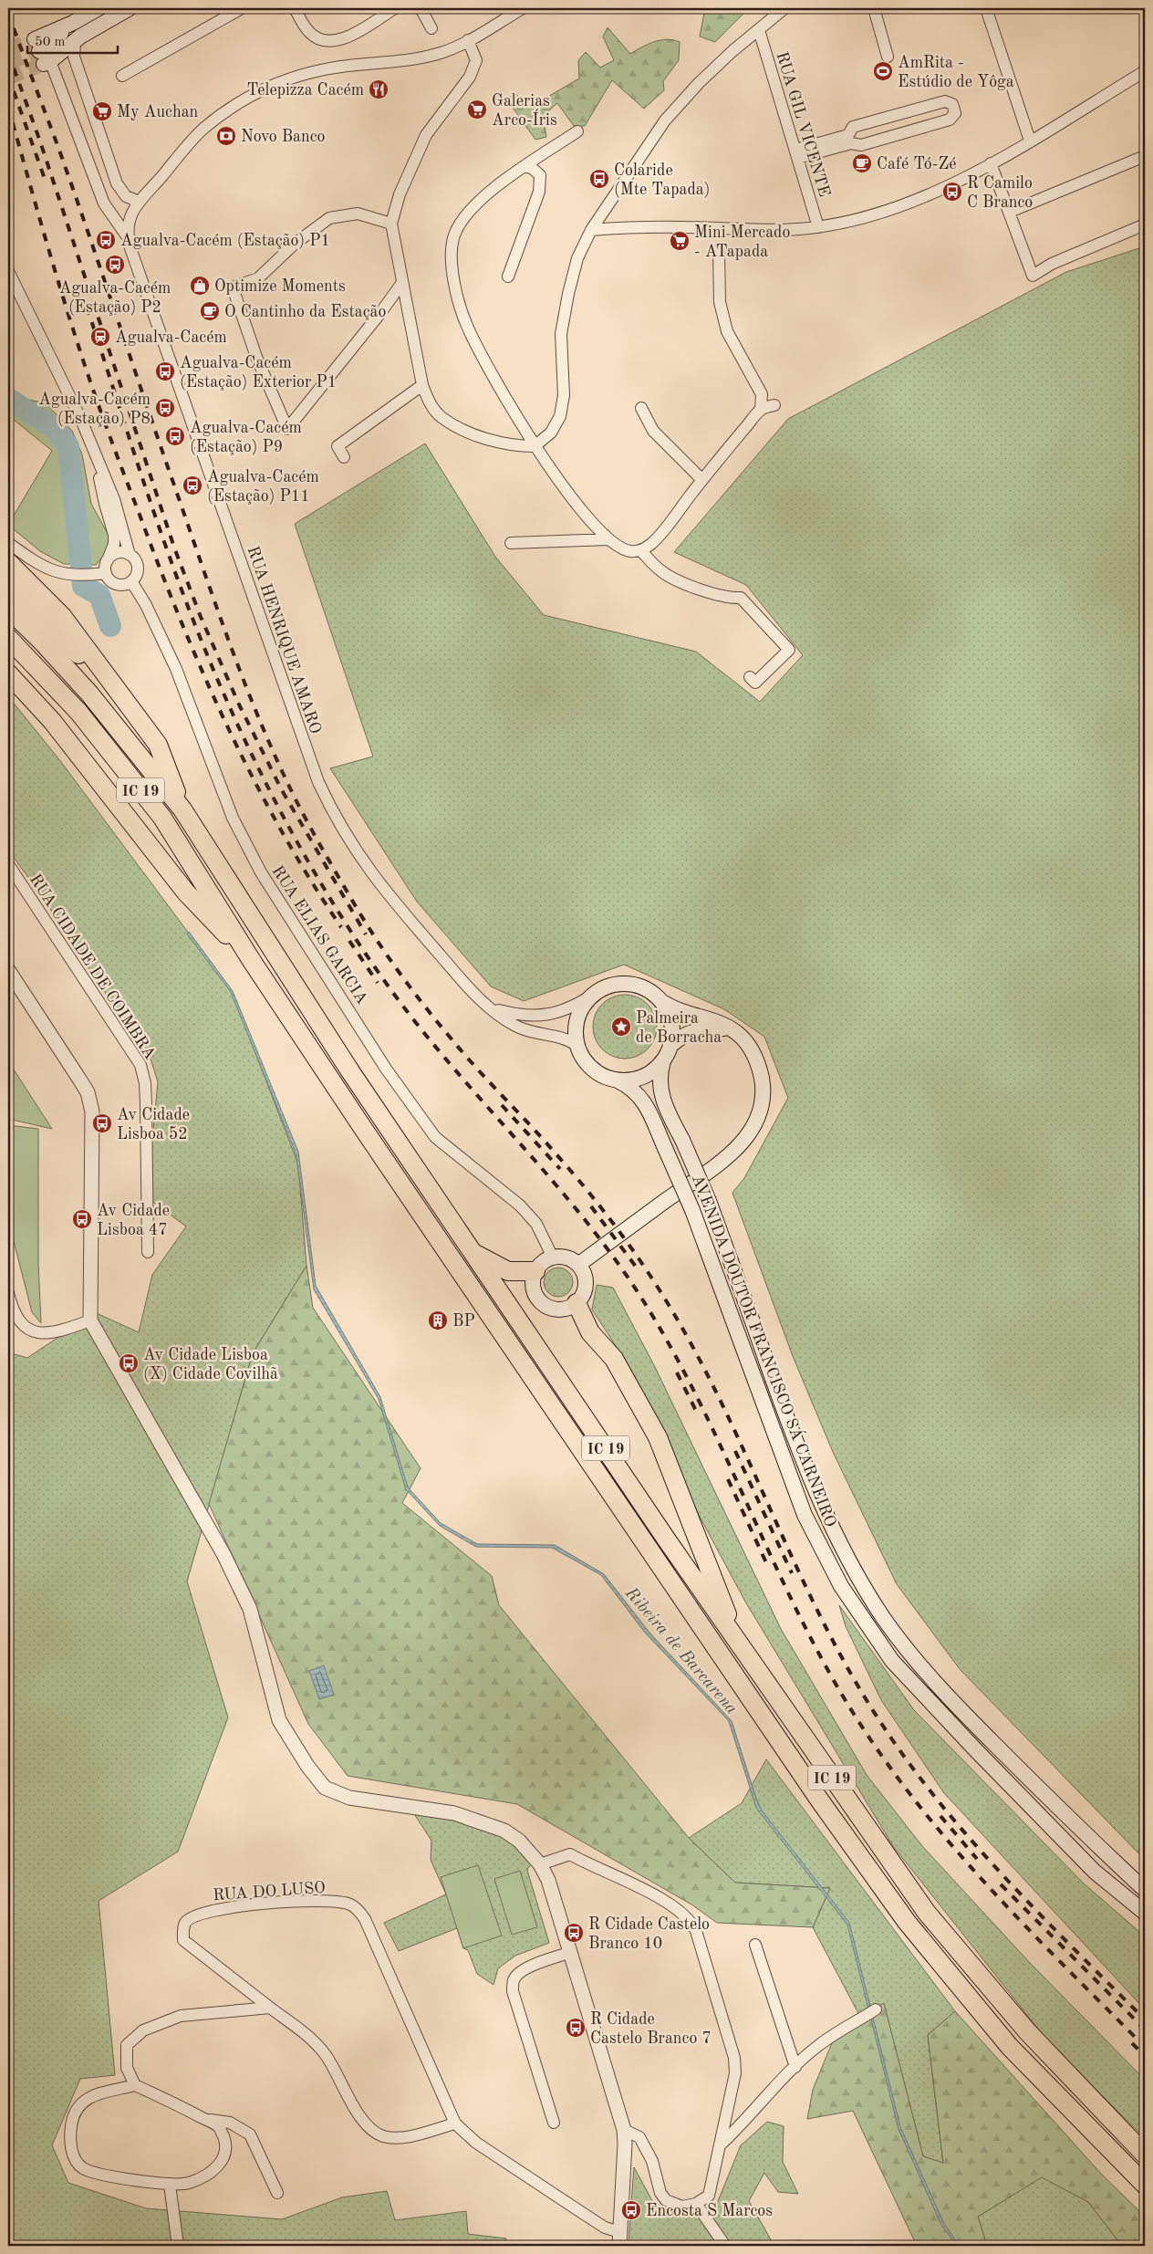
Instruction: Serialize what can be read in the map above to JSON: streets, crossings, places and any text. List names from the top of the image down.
{
  "streets": {
    "highway": ["IC 19"],
    "main road": ["AVENIDA DOUTOR FRANCISCO SÁ CARNEIRO"],
    "street": [
      "RUA GIL VICENTE",
      "RUA HENRIQUE AMARO",
      "RUA ELIAS GARCIA",
      "RUA CIDADE DE COIMBRA",
      "RUA DO LUSO"
    ]
  },
  "crossings": [
    ["RUA HENRIQUE AMARO", "AVENIDA DOUTOR FRANCISCO SÁ CARNEIRO"]
  ],
  "water": ["Ribeira de Barcarena"],
  "places": {
    "sports": ["AmRita - Estúdio de Yôga"],
    "restaurant": ["Telepizza Cacém"],
    "supermarket": ["Galerias Arco-Íris", "My Auchan", "Mini Mercado - ATapada"],
    "bank": ["Novo Banco"],
    "cafe": ["Café Tó-Zé", "O Cantinho da Estação"],
    "bus stop": [
      "Colaride (Mte Tapada)",
      "R Camilo C Branco",
      "Agualva-Cacém (Estação) P1",
      "Agualva-Cacém (Estação) P2",
      "Agualva-Cacém (Estação) Exterior P1",
      "Agualva-Cacém (Estação) P8",
      "Agualva-Cacém (Estação) P9",
      "Agualva-Cacém (Estação) P11",
      "Av Cidade Lisboa 52",
      "Av Cidade Lisboa 47",
      "Av Cidade Lisboa (X) Cidade Covilhã",
      "R Cidade Castelo Branco 10",
      "R Cidade Castelo Branco 7",
      "Encosta S Marcos"
    ],
    "shop": ["Optimize Moments"],
    "station": ["Agualva-Cacém"],
    "place": ["Palmeira de Borracha"],
    "building": ["BP"]
  },
  "scale_bar": "50 m"
}
